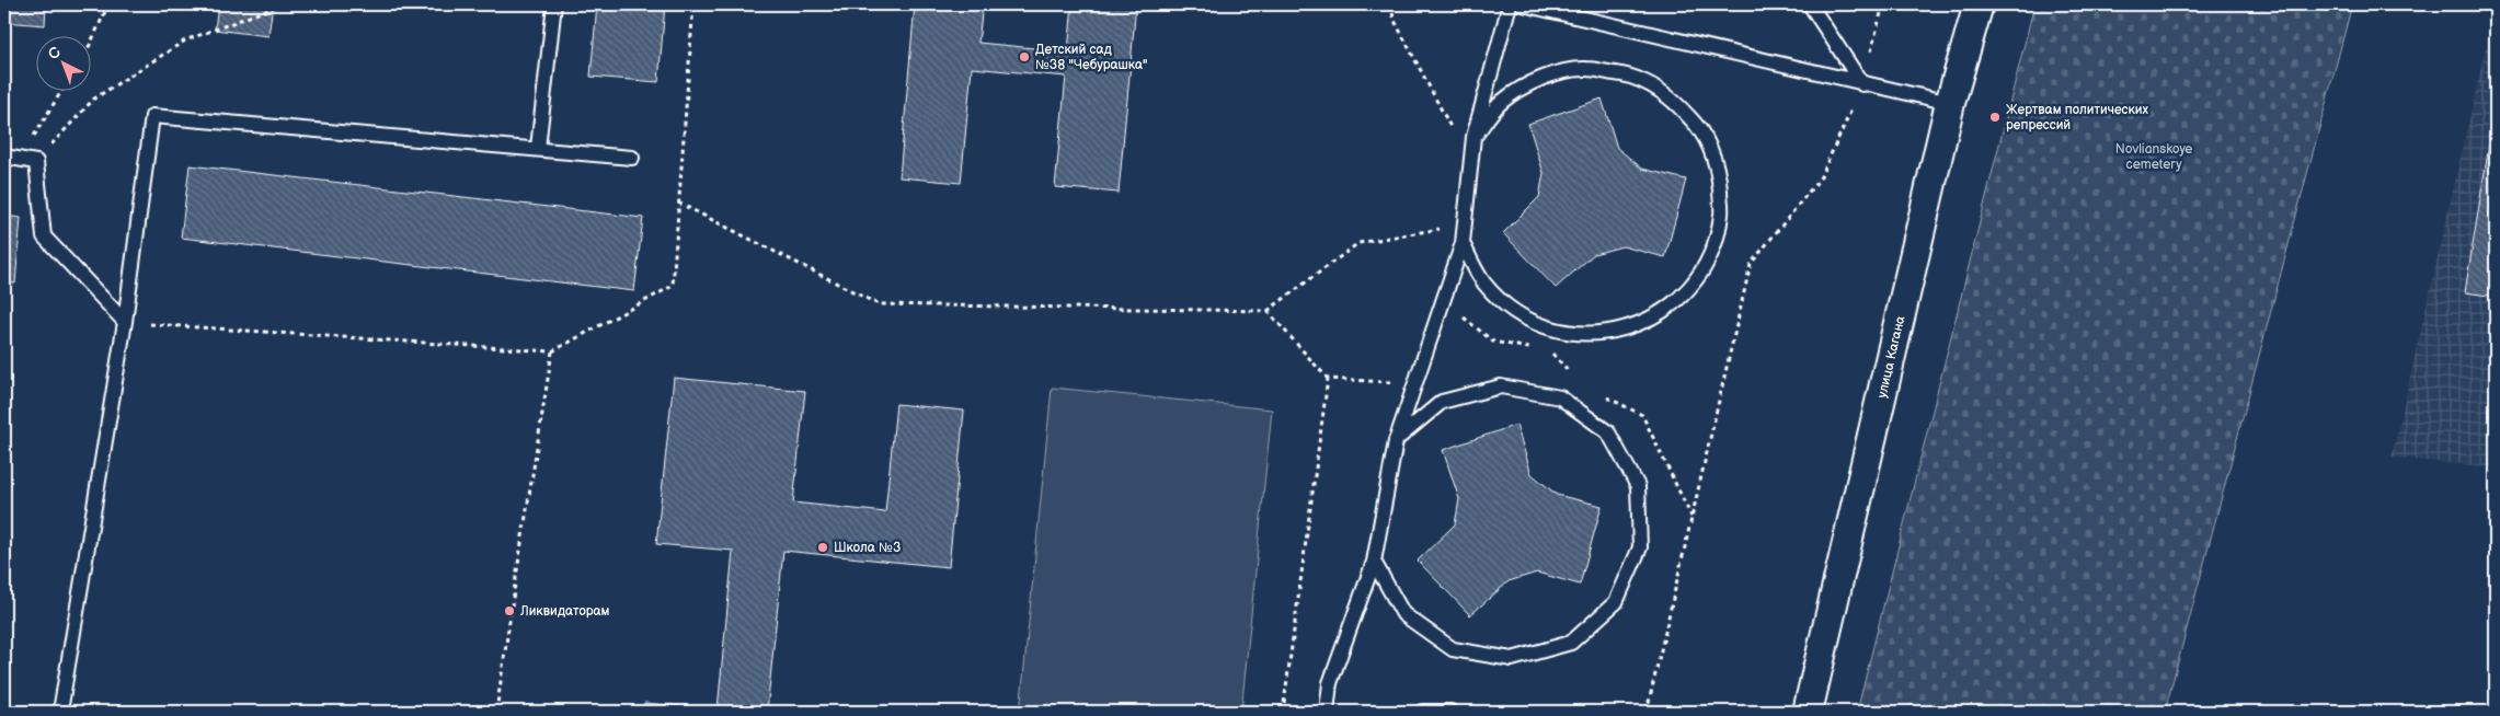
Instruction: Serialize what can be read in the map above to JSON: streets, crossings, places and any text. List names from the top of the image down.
{
  "streets": {
    "street": ["улица Кагана"]
  },
  "parks": ["Novlianskoye cemetery"],
  "places": [
    "Детский сад №38 \"Чебурашка\"",
    "Жертвам политических репрессий",
    "Школа №3",
    "Ликвидаторам"
  ],
  "north": "top left"
}
